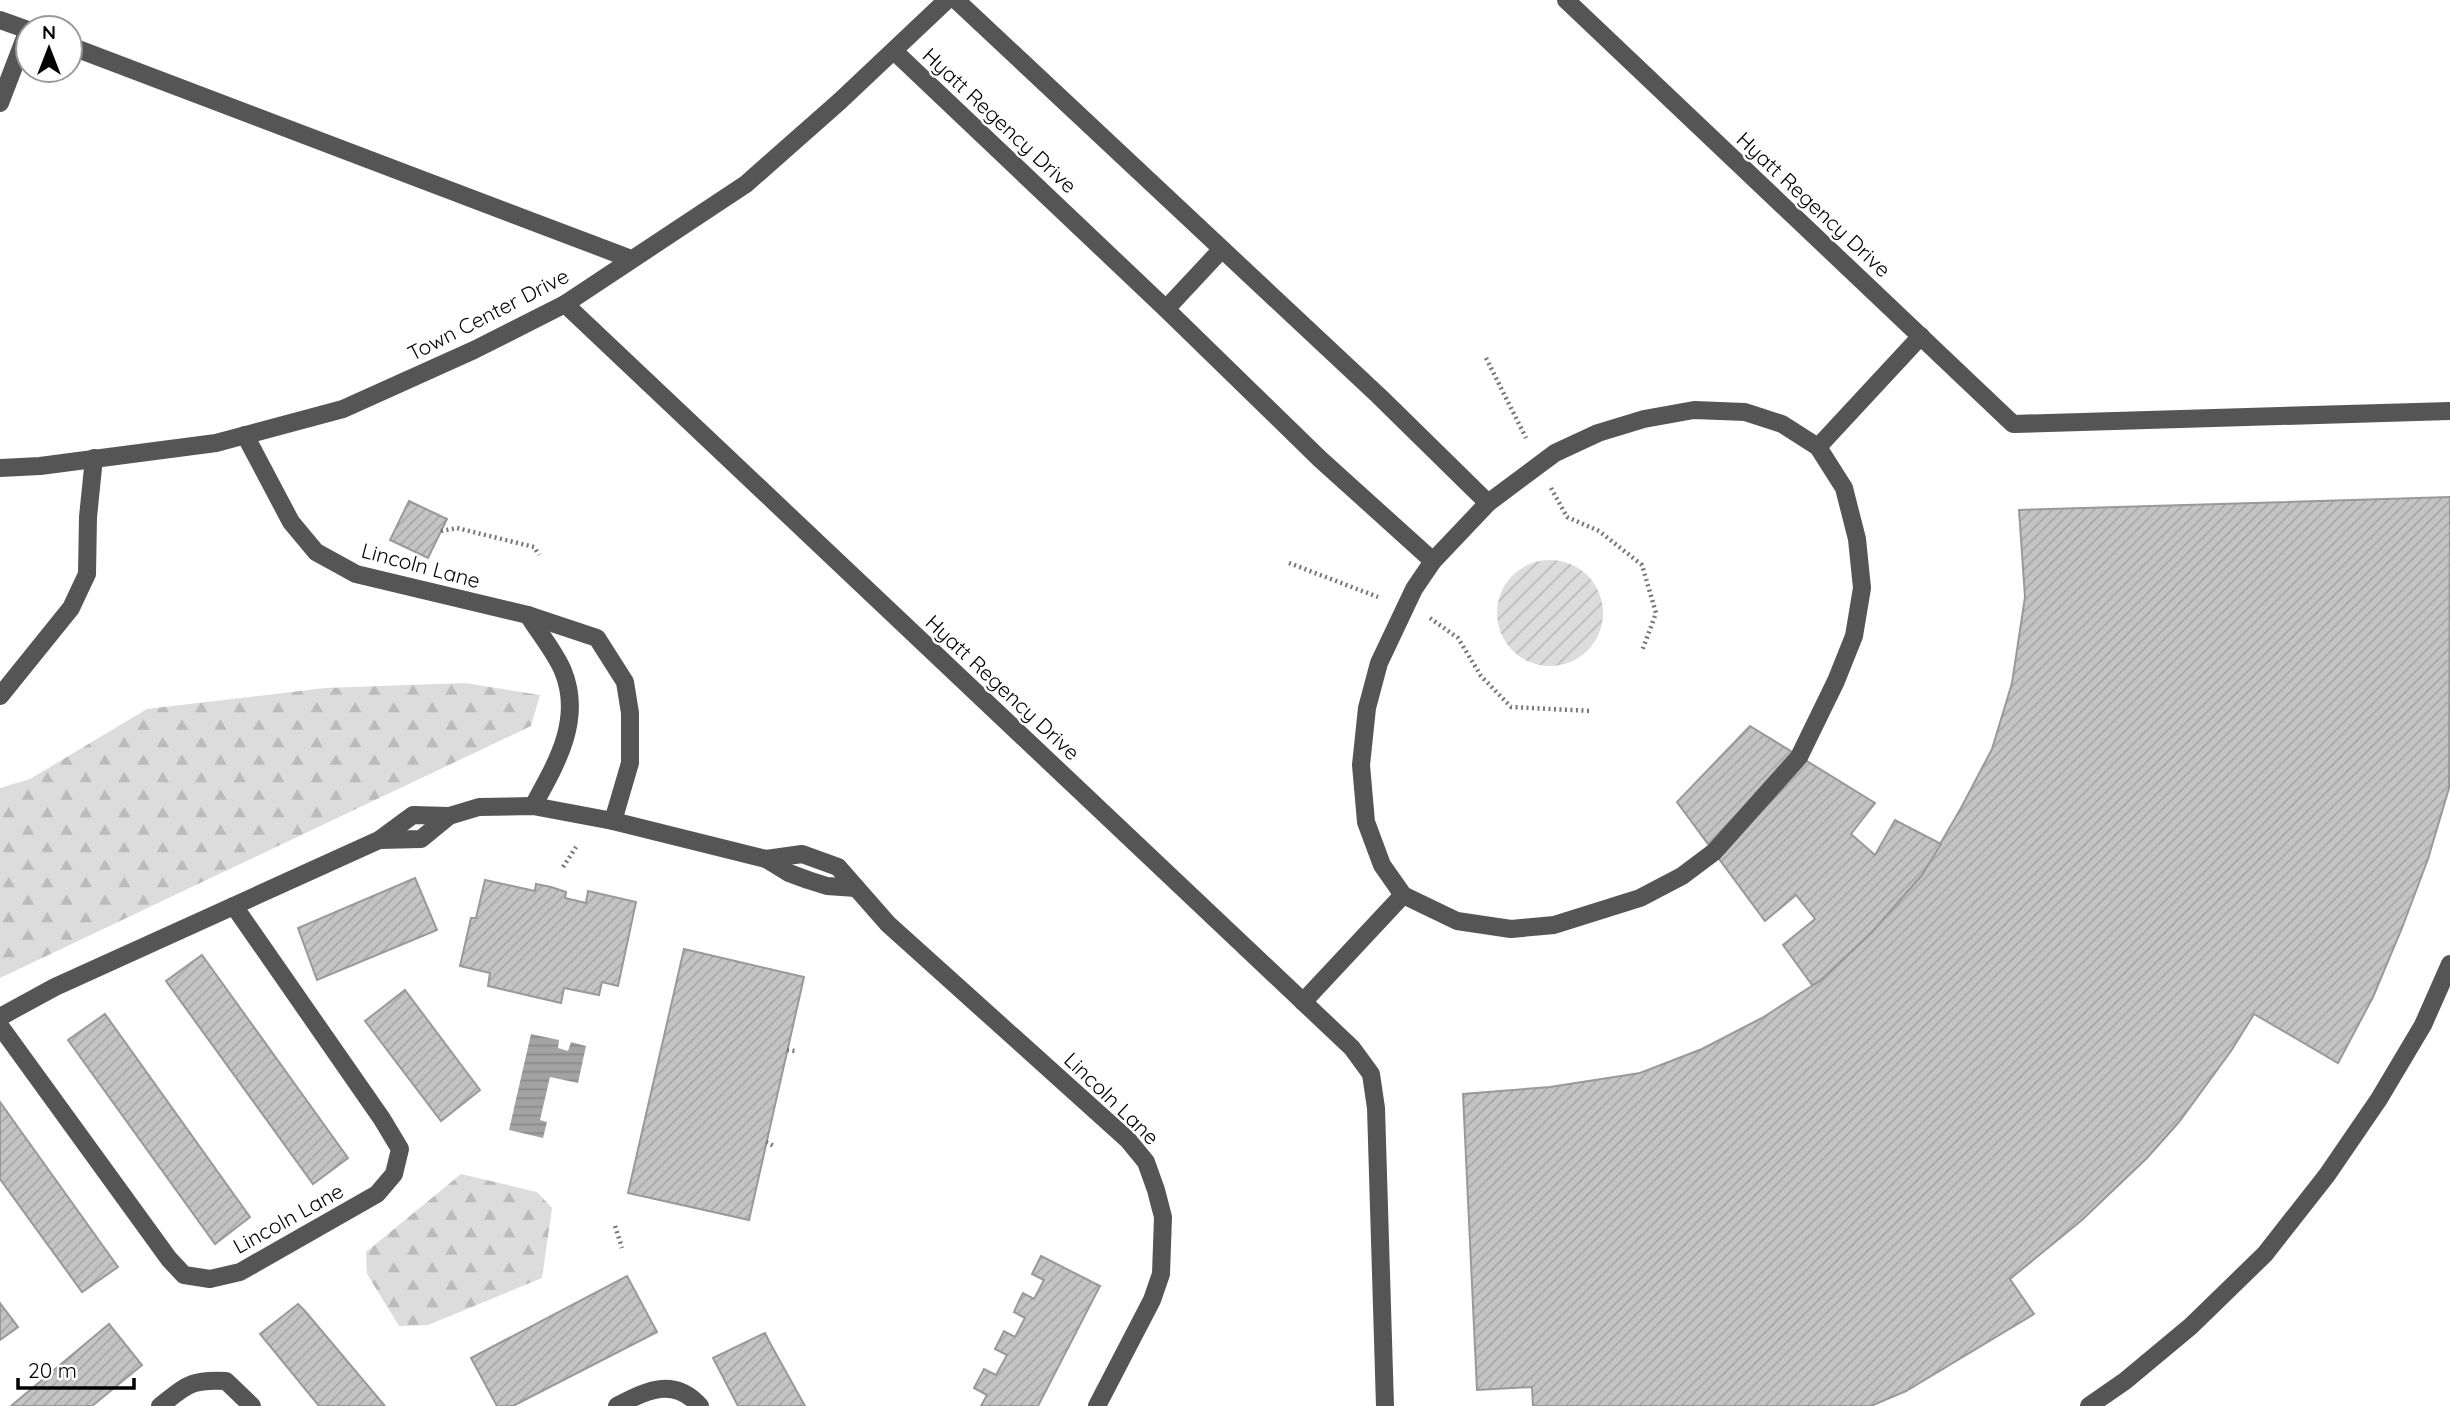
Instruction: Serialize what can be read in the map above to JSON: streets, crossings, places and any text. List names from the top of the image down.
{
  "streets": {
    "street": ["Hyatt Regency Drive", "Town Center Drive", "Lincoln Lane"]
  },
  "crossings": [
    ["Hyatt Regency Drive", "Town Center Drive"],
    ["Town Center Drive", "Lincoln Lane"]
  ],
  "scale_bar": "20 m",
  "north": "top"
}
